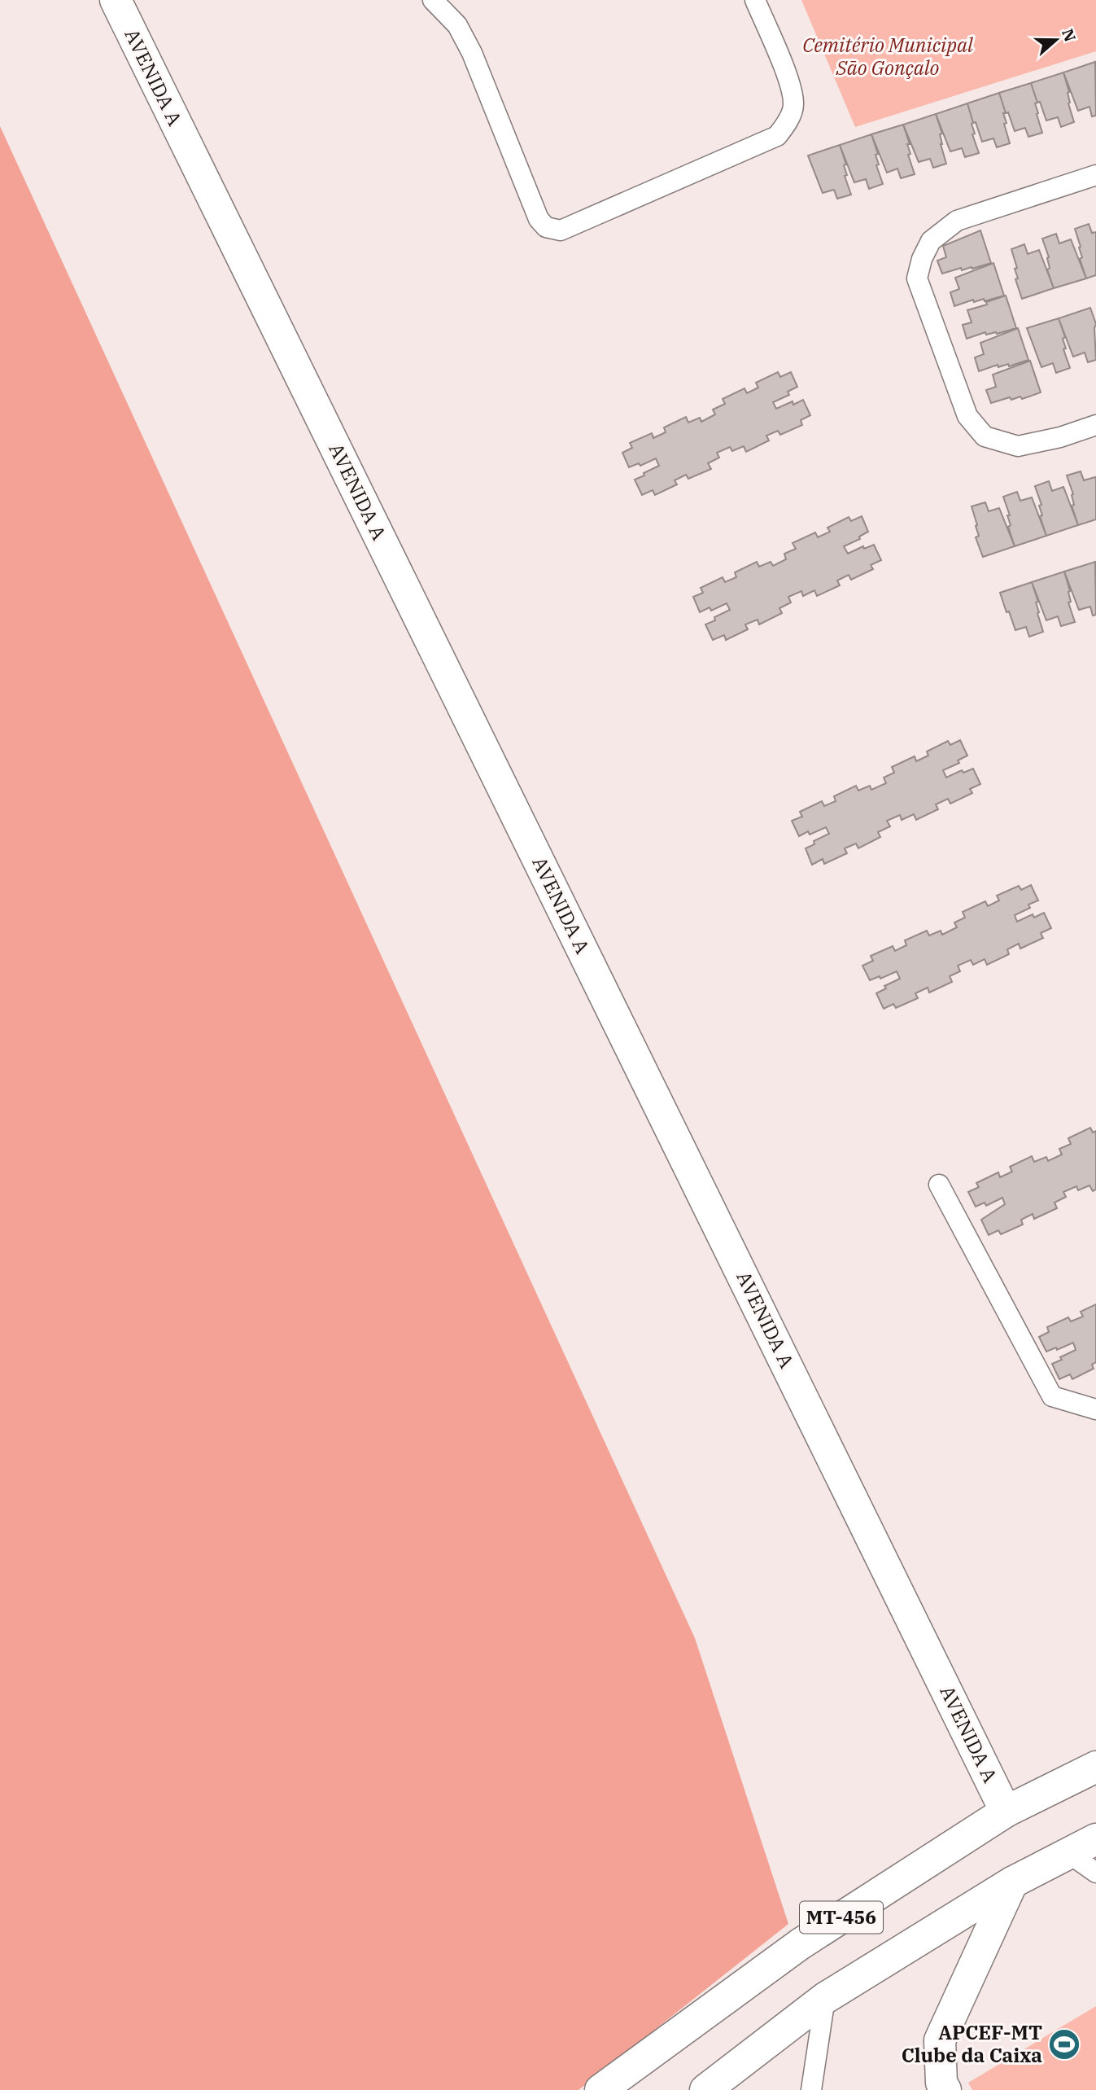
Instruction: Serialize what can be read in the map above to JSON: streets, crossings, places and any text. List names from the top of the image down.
{
  "streets": {
    "street": ["AVENIDA A", "MT-456"]
  },
  "crossings": [
    ["AVENIDA A", "MT-456"]
  ],
  "parks": ["Cemitério Municipal São Gonçalo"],
  "places": {
    "sports": ["APCEF-MT Clube da Caixa"]
  },
  "north": "right"
}
